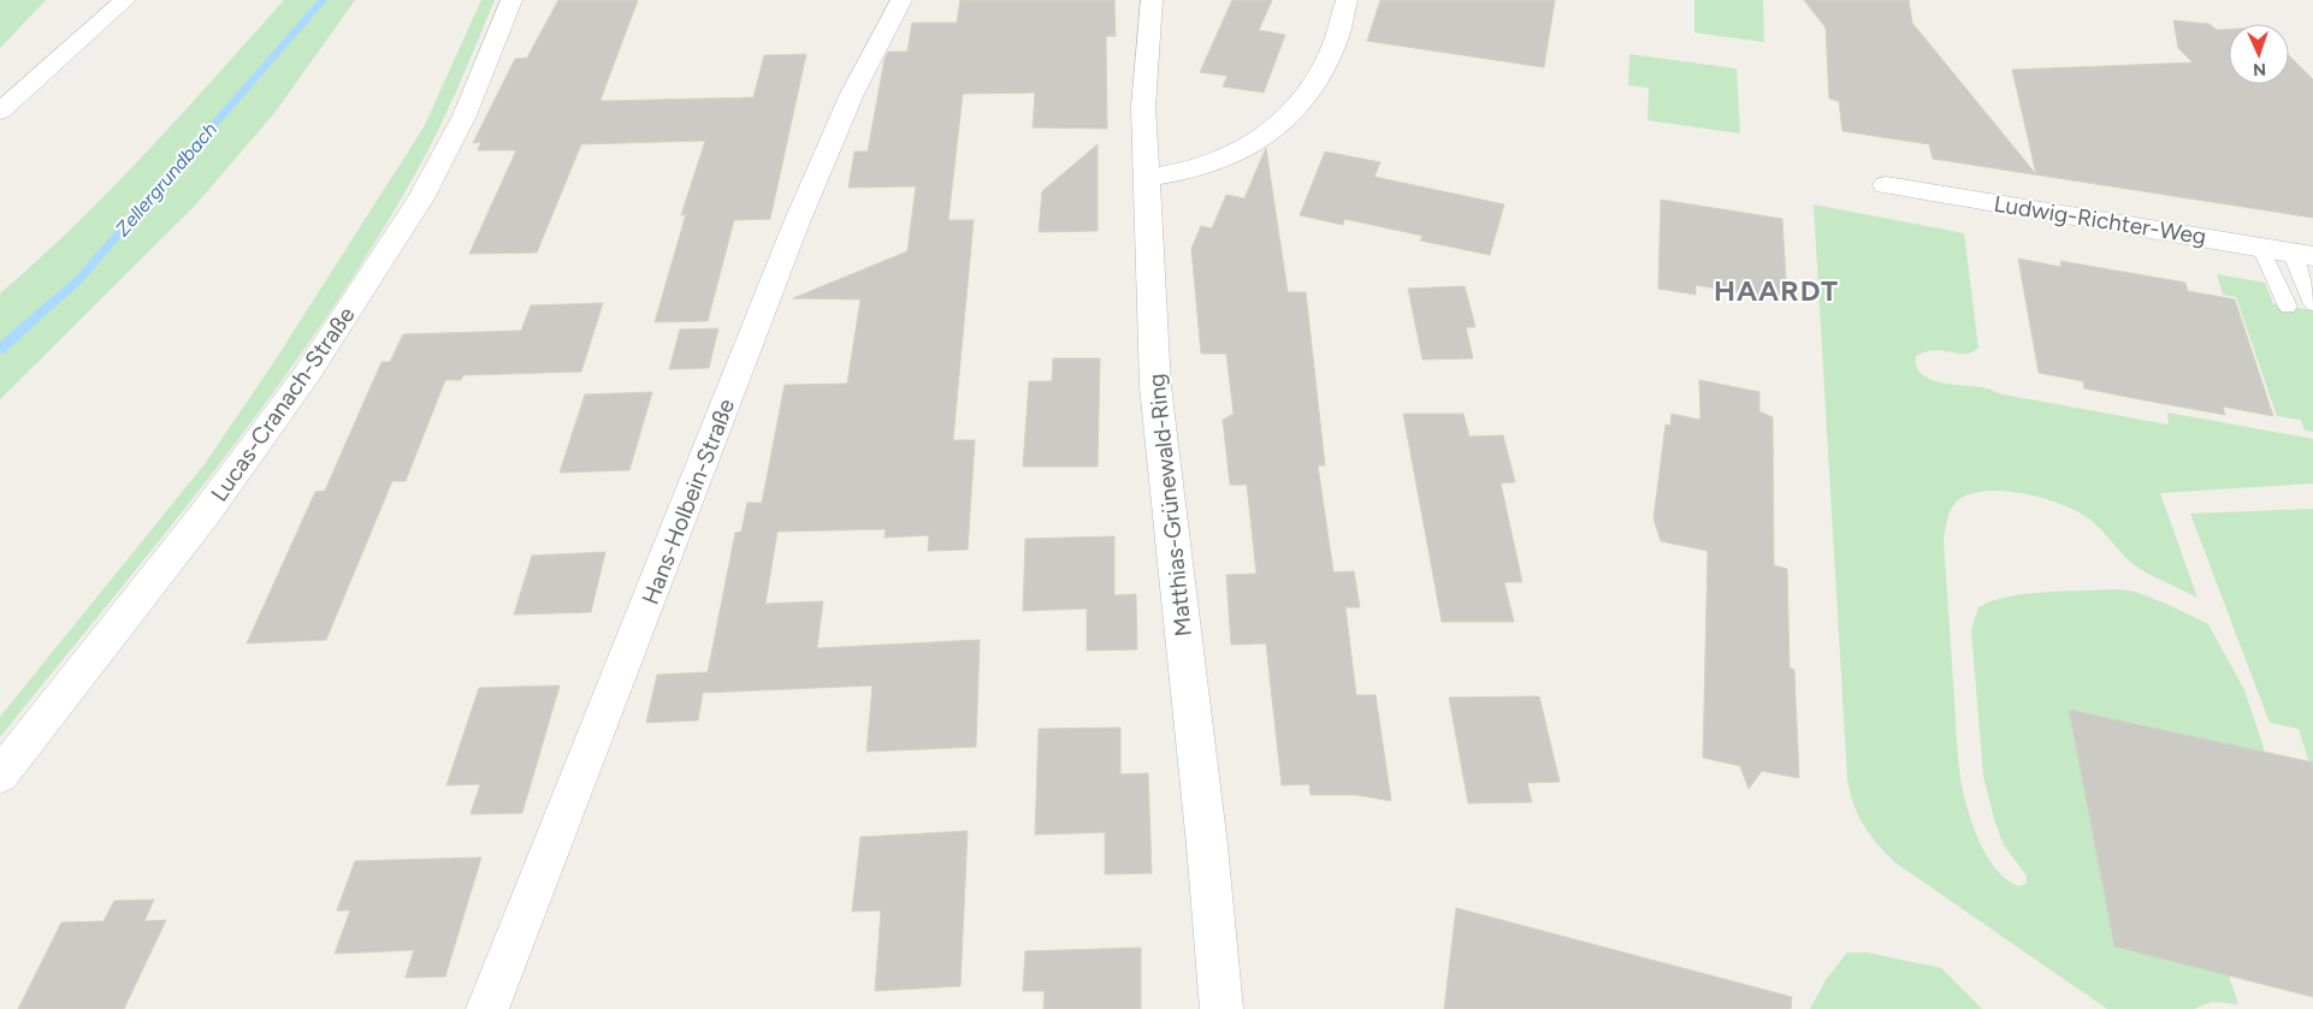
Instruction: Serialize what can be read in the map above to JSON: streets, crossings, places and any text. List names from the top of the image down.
{
  "streets": {
    "street": [
      "Ludwig-Richter-Weg",
      "Lucas-Cranach-Straße",
      "Hans-Holbein-Straße",
      "Matthias-Grünewald-Ring"
    ]
  },
  "districts": ["HAARDT"],
  "water": ["Zellergrundbach"],
  "north": "bottom"
}
